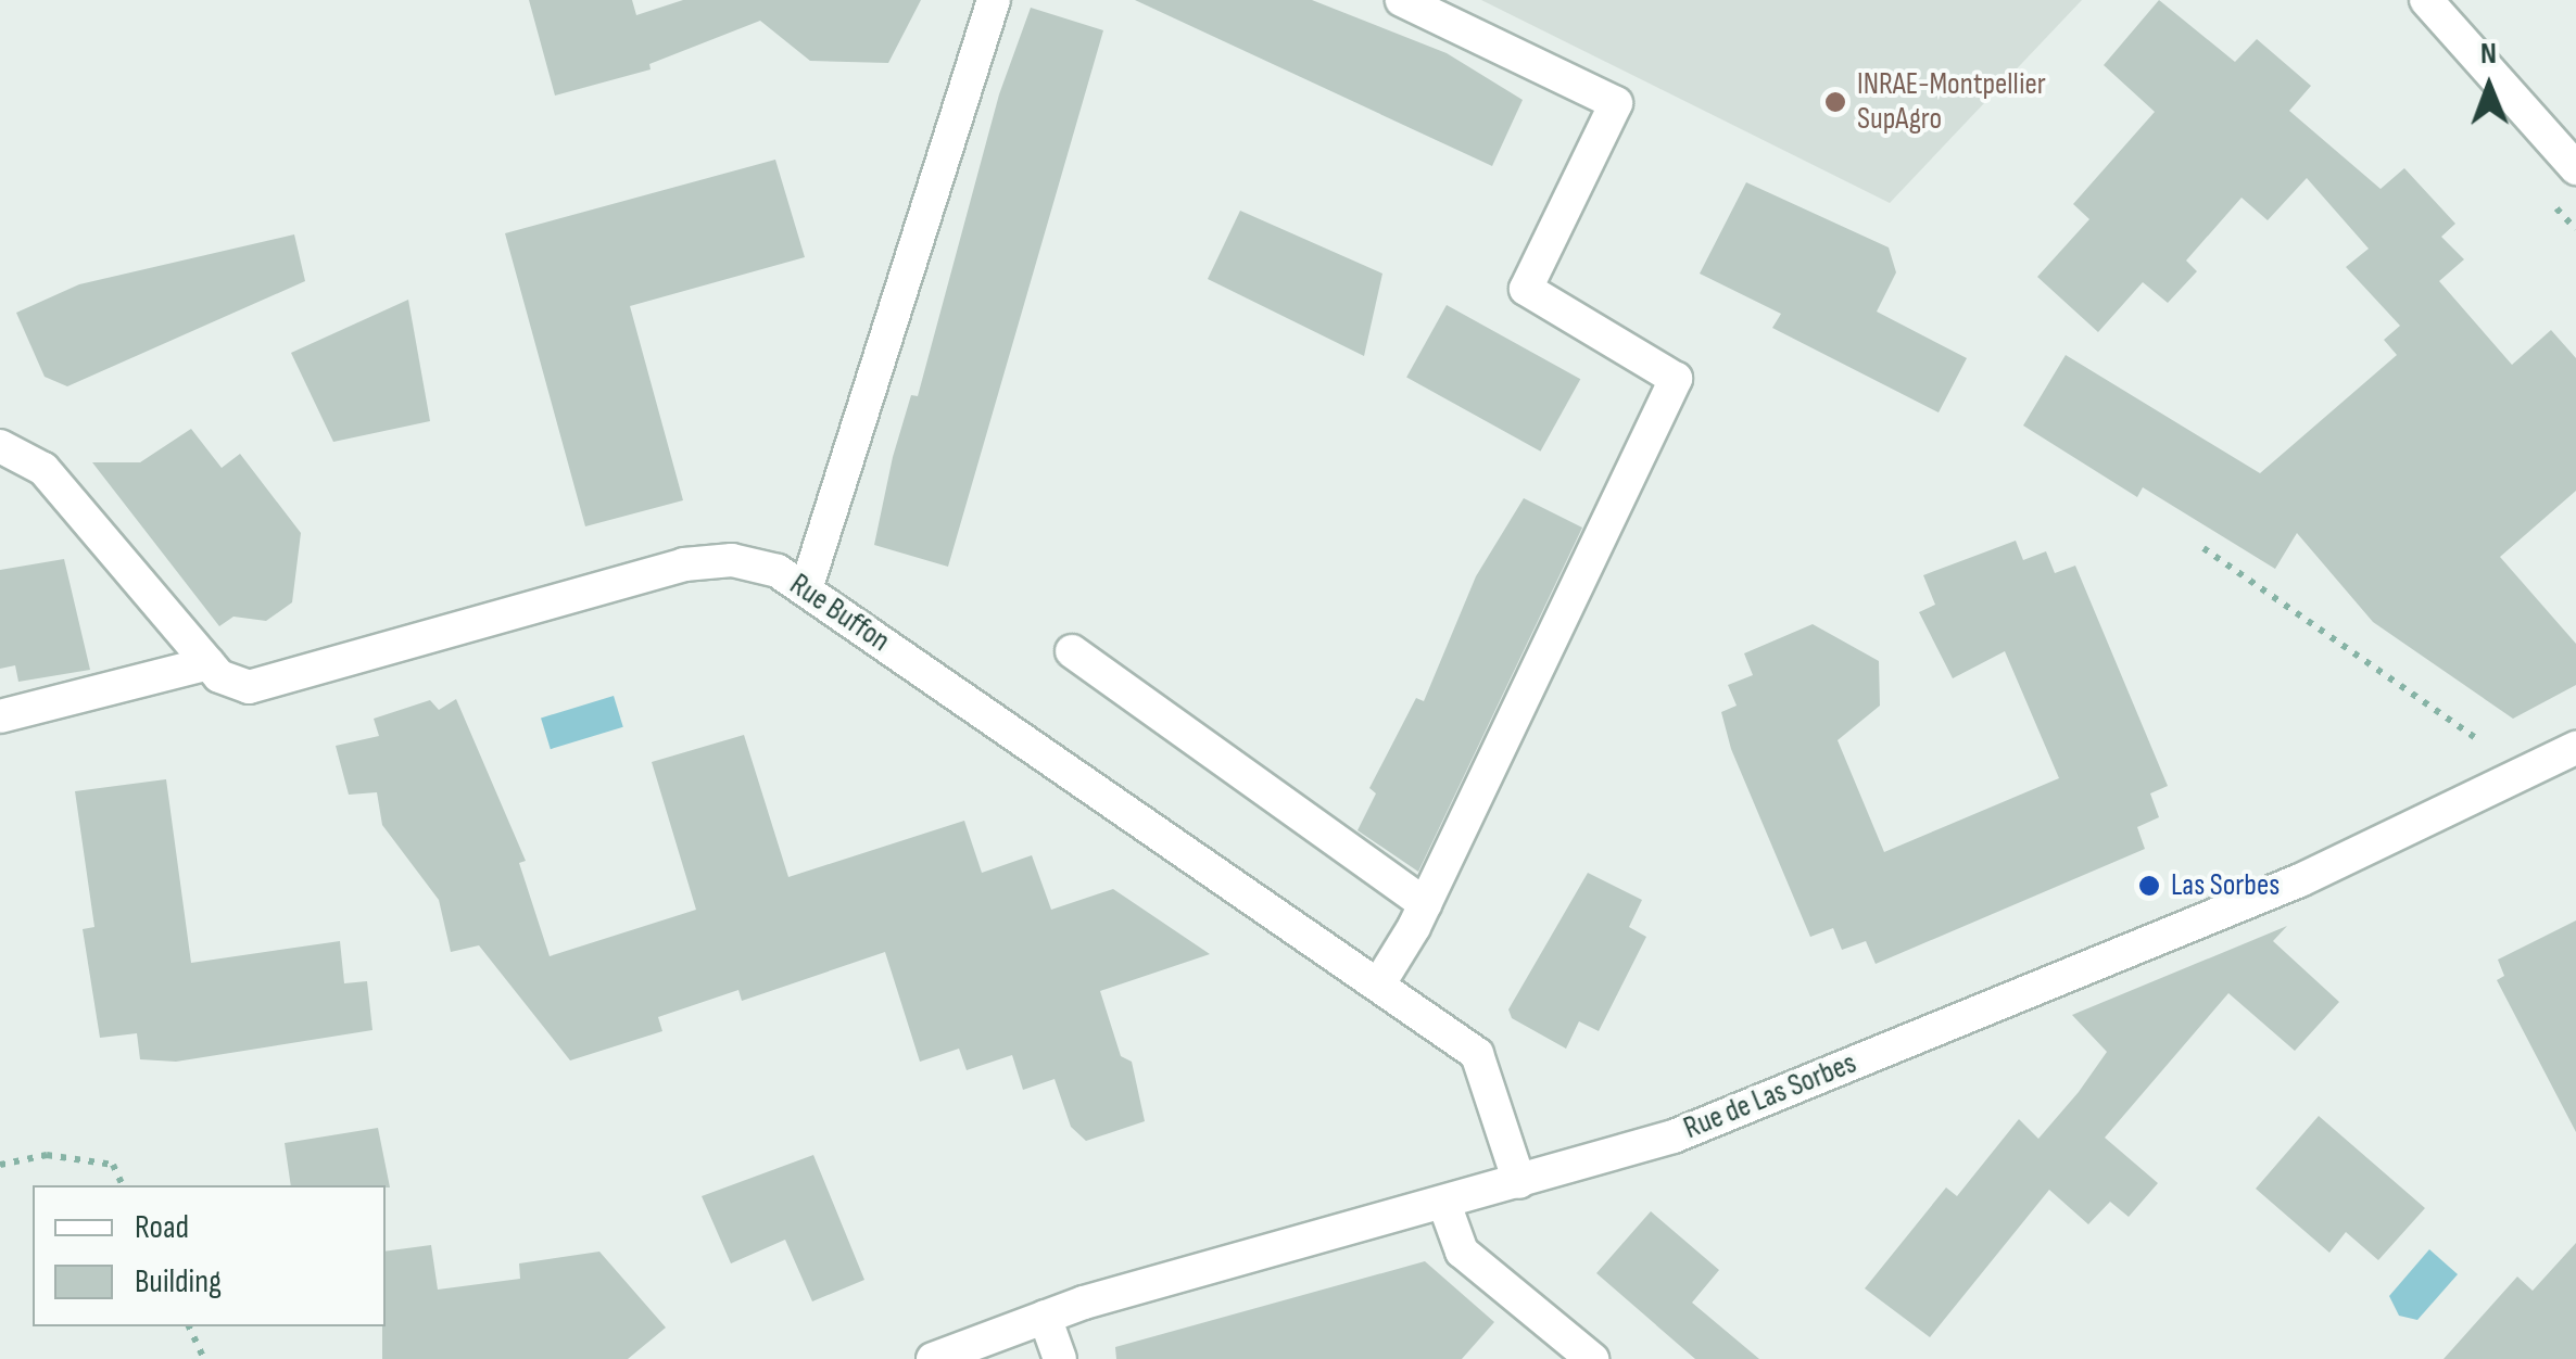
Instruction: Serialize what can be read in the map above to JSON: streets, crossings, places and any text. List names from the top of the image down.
{
  "streets": {
    "street": ["Rue Buffon", "Rue de Las Sorbes"]
  },
  "crossings": [
    ["Rue Buffon", "Rue de Las Sorbes"]
  ],
  "places": ["INRAE-Montpellier SupAgro", "Las Sorbes"],
  "legend": ["Road", "Building"],
  "north": "top"
}
